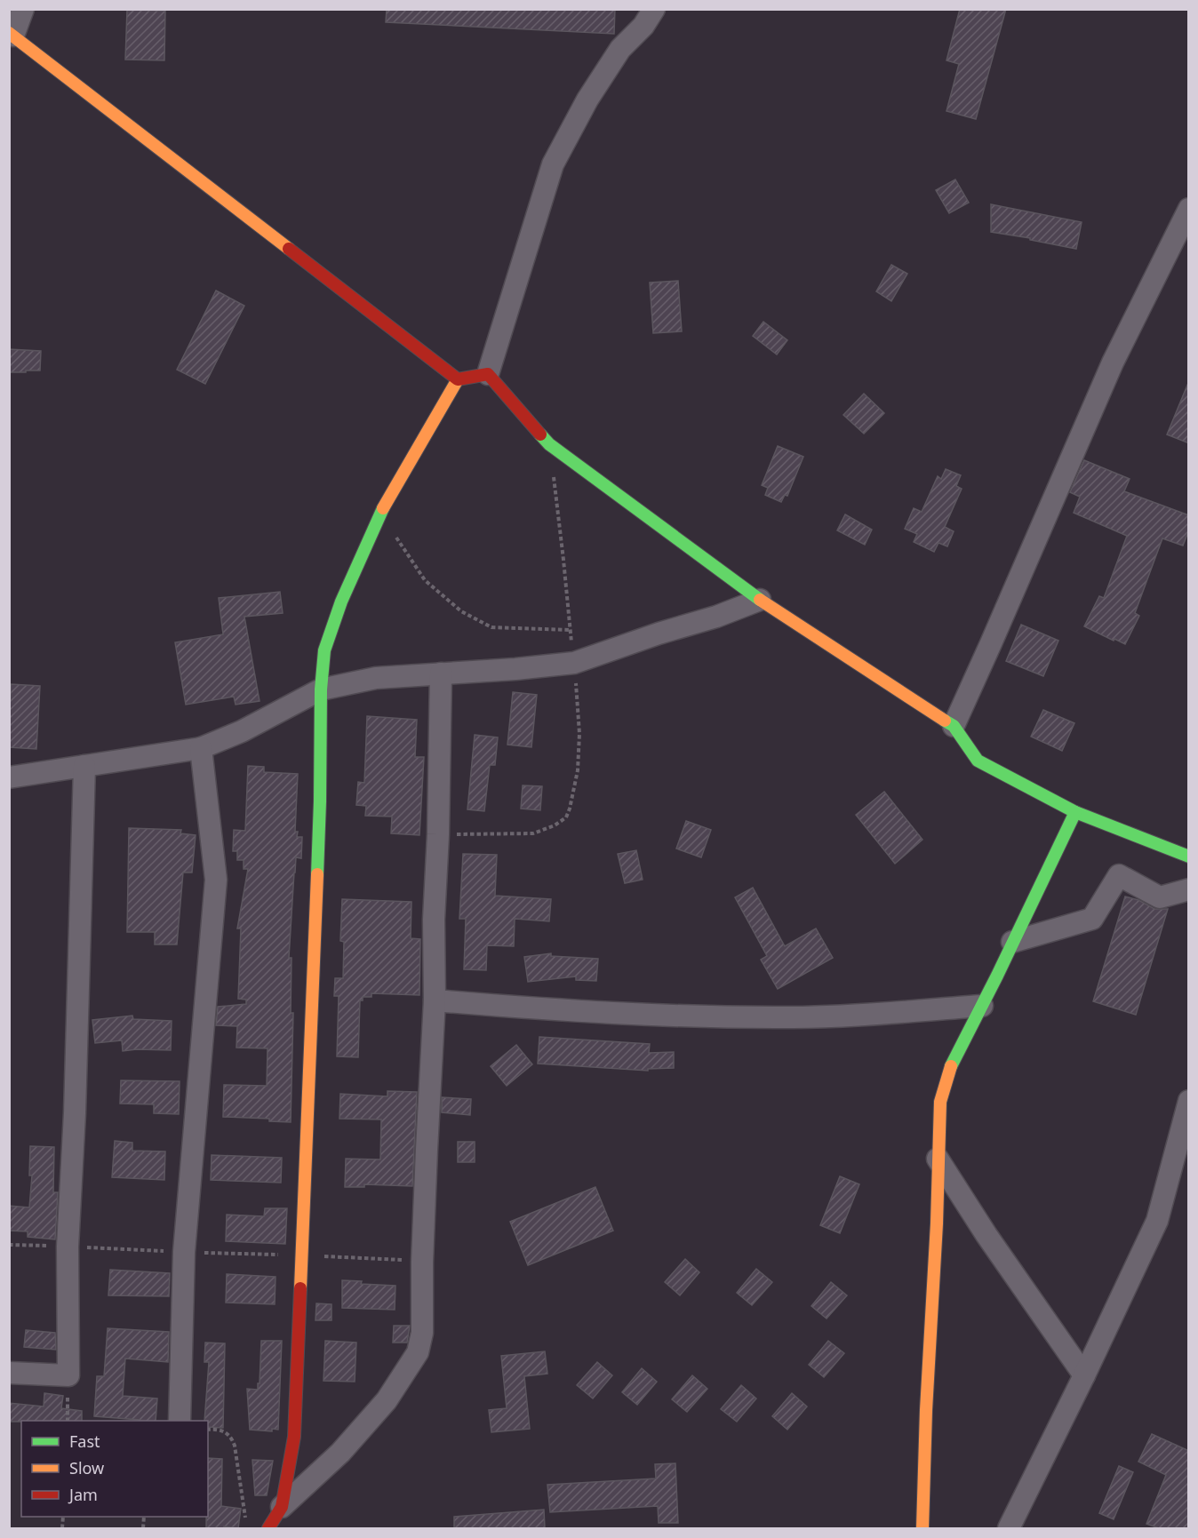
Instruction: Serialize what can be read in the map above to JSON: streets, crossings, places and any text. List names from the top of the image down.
{
  "legend": ["Fast", "Slow", "Jam"]
}
